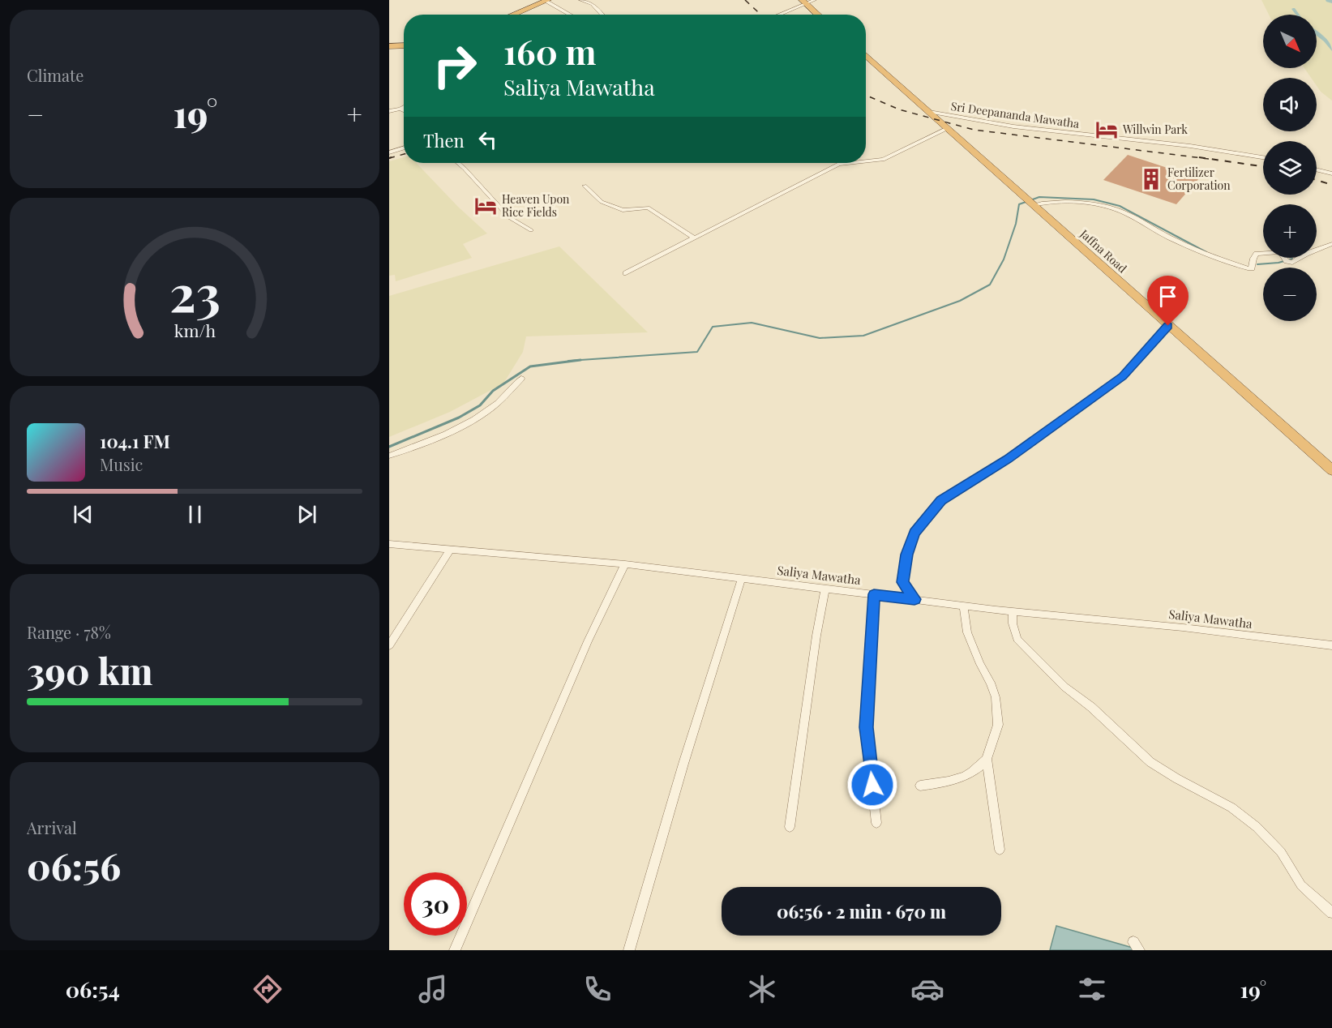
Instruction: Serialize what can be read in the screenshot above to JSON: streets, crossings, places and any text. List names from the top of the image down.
{
  "streets": {
    "highway": ["Jaffna Road"],
    "street": ["Sri Deepananda Mawatha", "Saliya Mawatha"]
  },
  "crossings": [
    ["Sri Deepananda Mawatha", "Jaffna Road"]
  ],
  "places": {
    "hotel": ["Willwin Park", "Heaven Upon Rice Fields"],
    "building": ["Fertilizer Corporation"]
  },
  "north": "bottom right",
  "page": {
    "tile": [
      "Climate",
      ["Range · 78%", "390 km"],
      ["Arrival", "06:56"]
    ],
    "map_buttons": ["+", "−"],
    "turn": ["160 m", "Saliya Mawatha"],
    "heat": ["−", "19°", "+"],
    "then": "Then",
    "song": ["104.1 FM", "Music"],
    "limit": "30",
    "trip": "06:56 · 2 min · 670 m",
    "tabs": ["06:54", "19°"],
    "gauge": ["23", "km/h"]
  }
}
